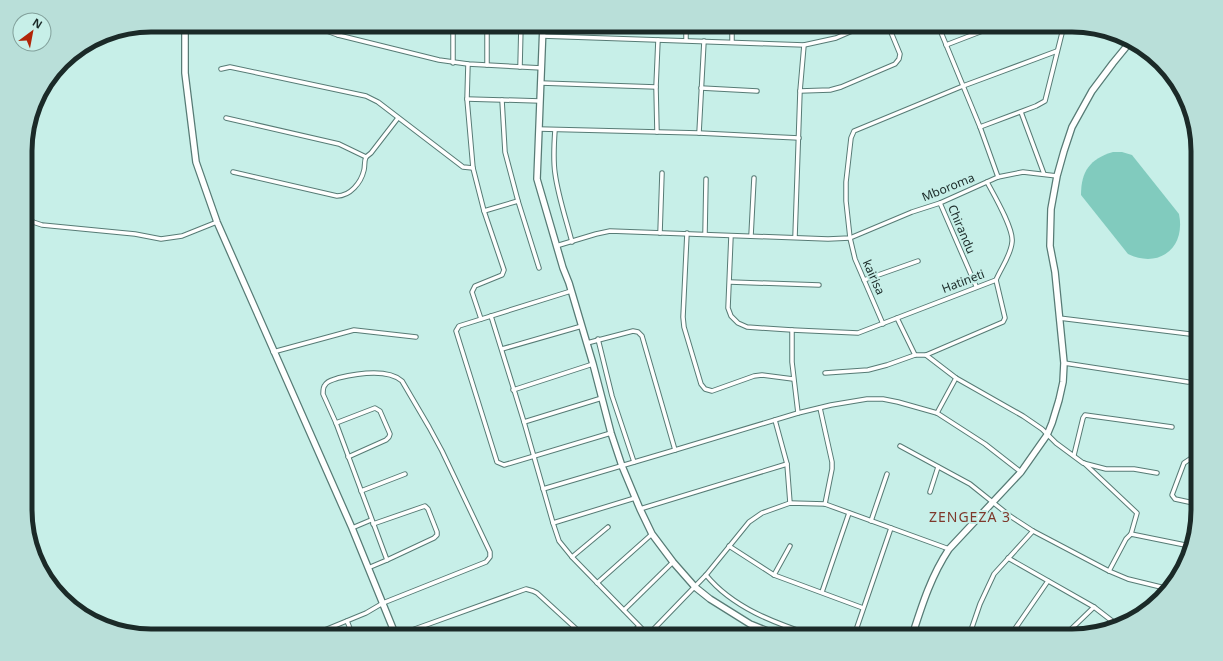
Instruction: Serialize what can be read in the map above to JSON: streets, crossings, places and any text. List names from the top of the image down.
{
  "streets": {
    "street": [
      "Mboroma",
      "Chirandu",
      "kairisa",
      "Hatineti"
    ]
  },
  "crossings": [
    ["Mboroma", "Chirandu"],
    ["Mboroma", "kairisa"],
    ["Mboroma", "Hatineti"],
    ["Chirandu", "Hatineti"],
    ["kairisa", "Hatineti"]
  ],
  "districts": ["ZENGEZA 3"],
  "north": "top right"
}
